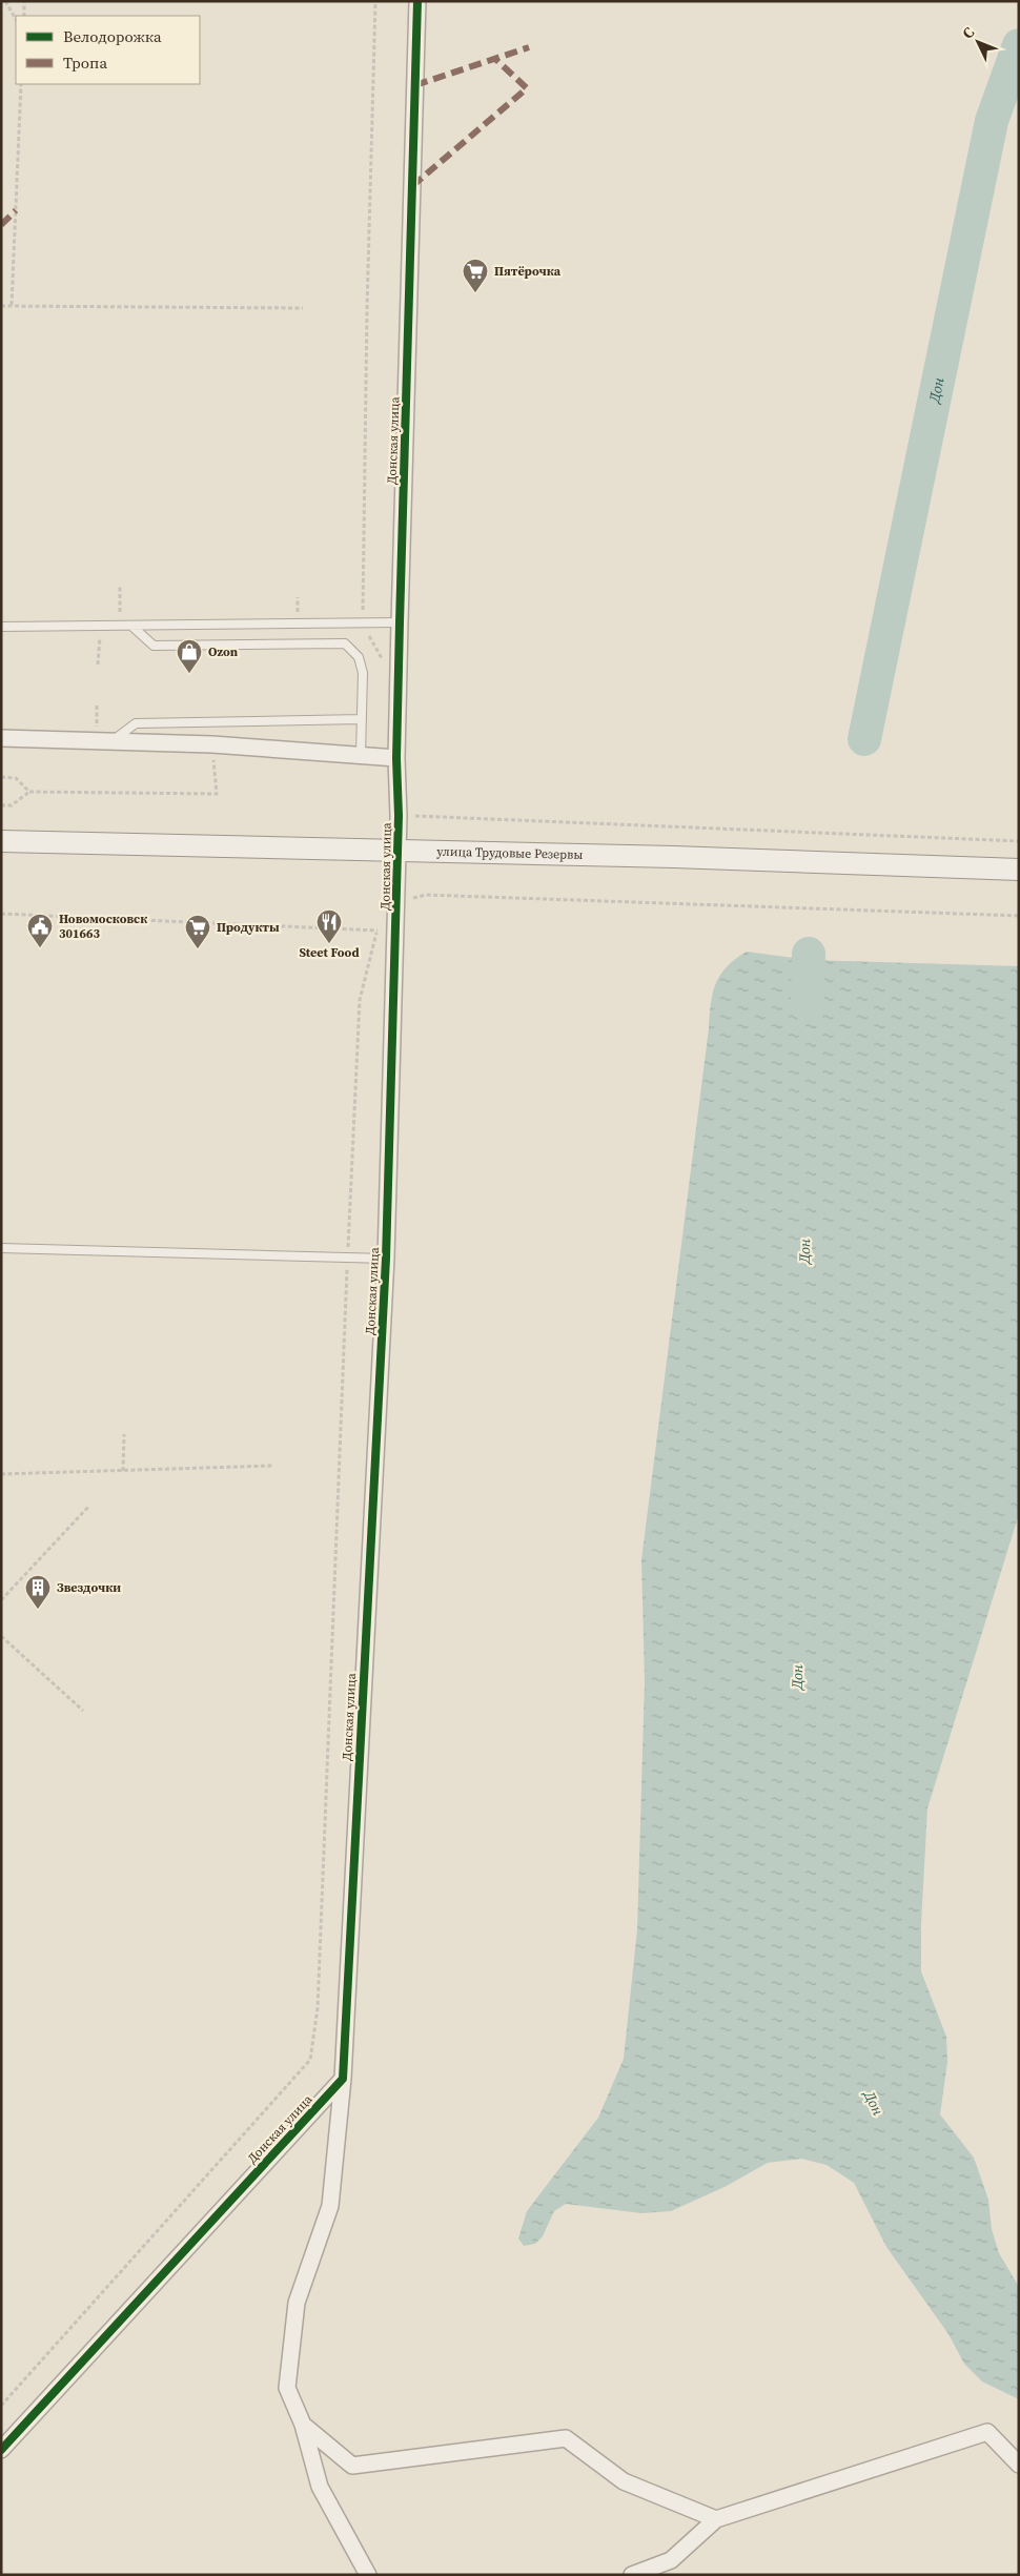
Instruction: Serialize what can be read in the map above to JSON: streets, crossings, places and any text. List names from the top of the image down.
{
  "streets": {
    "street": ["Донская улица", "улица Трудовые Резервы"]
  },
  "crossings": [
    ["Донская улица", "улица Трудовые Резервы"]
  ],
  "water": ["Дон"],
  "places": {
    "supermarket": ["Пятёрочка", "Продукты"],
    "shop": ["Ozon"],
    "restaurant": ["Steet Food"],
    "public building": ["Новомосковск 301663"],
    "building": ["Звездочки"]
  },
  "legend": ["Велодорожка", "Тропа"],
  "north": "top left"
}
